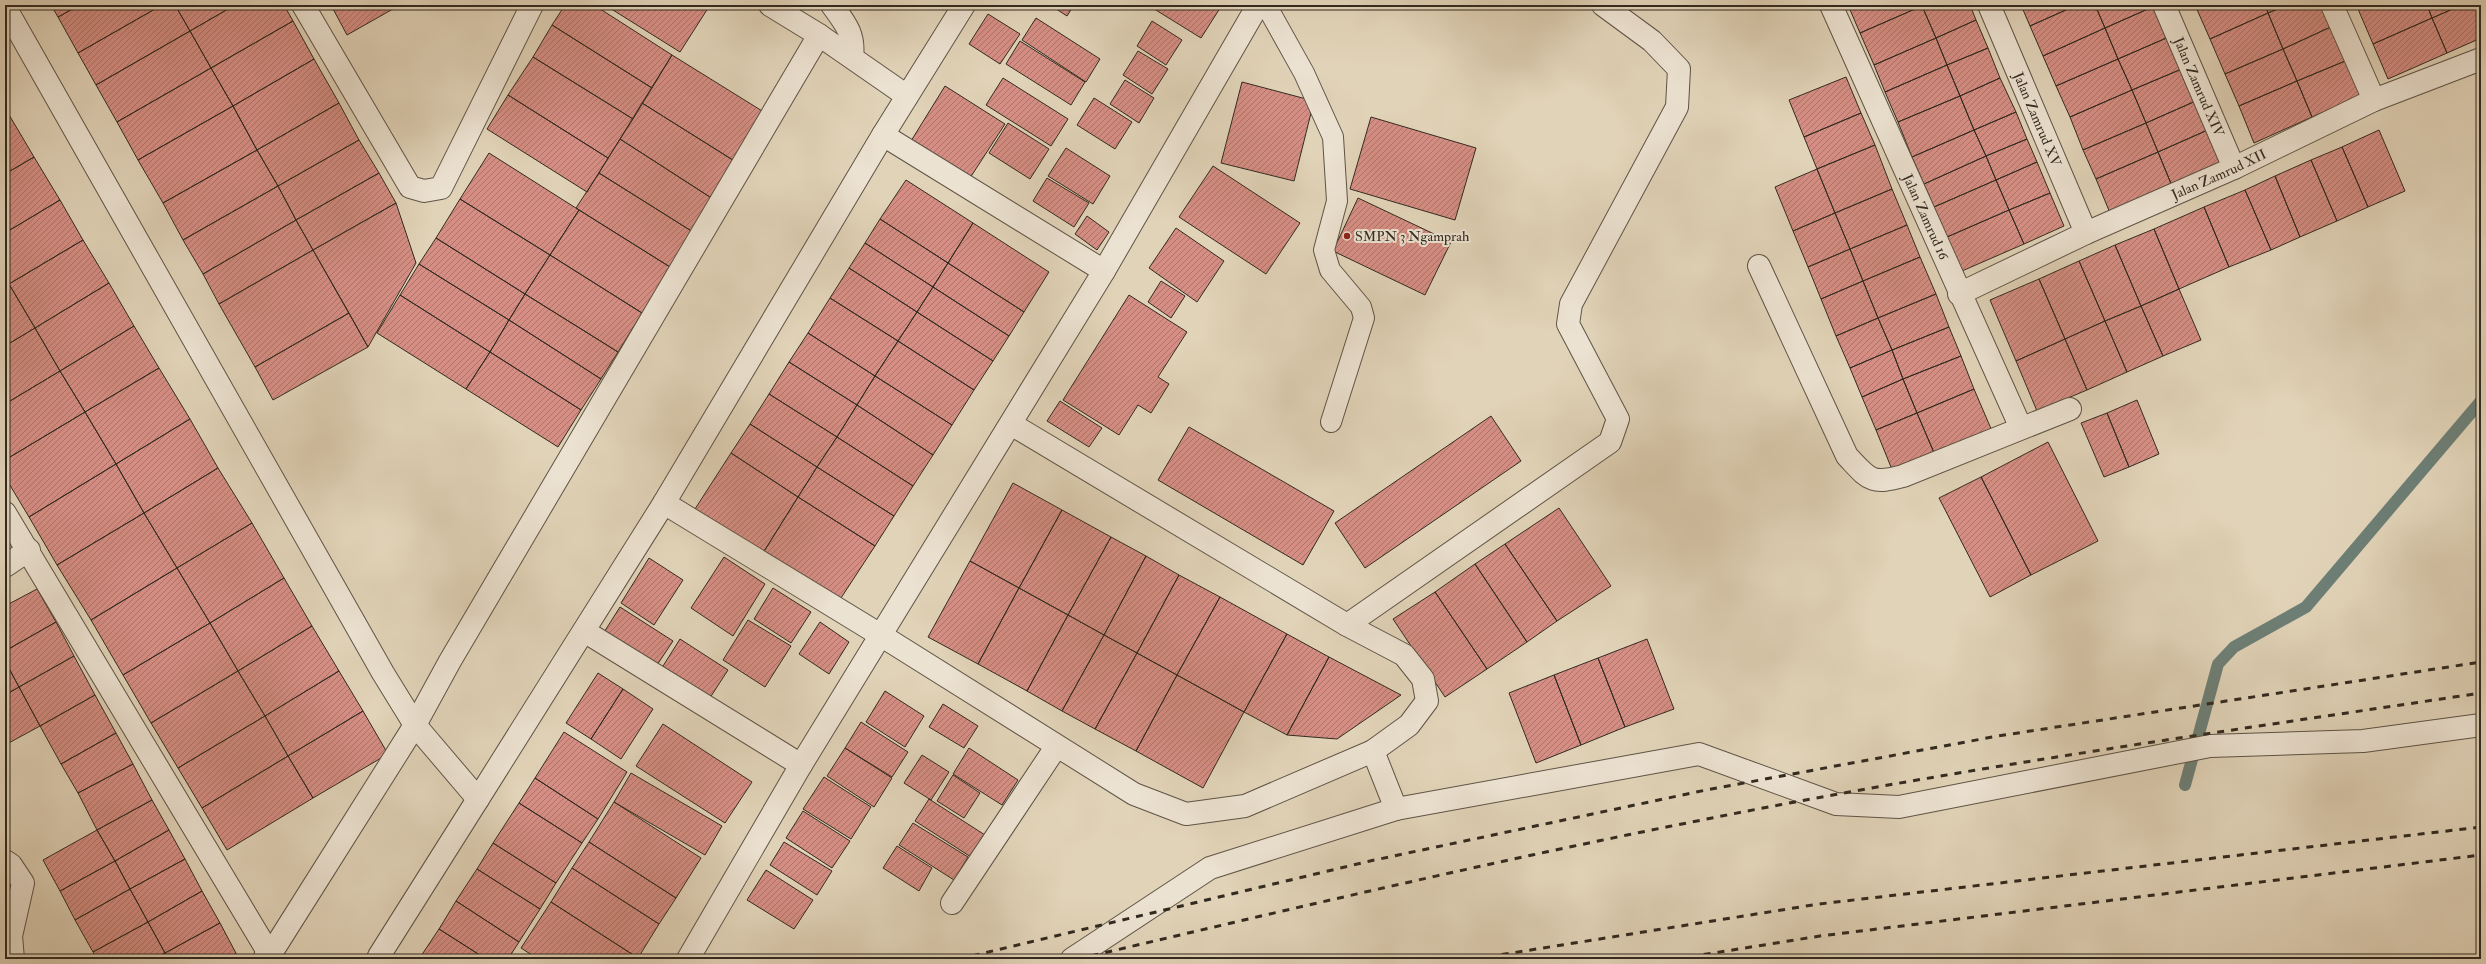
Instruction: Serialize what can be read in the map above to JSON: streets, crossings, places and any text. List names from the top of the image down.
{
  "streets": {
    "street": [
      "Jalan Zamrud XIV",
      "Jalan Zamrud XV",
      "Jalan Zamrud XII",
      "Jalan Zamrud 16"
    ]
  },
  "crossings": [
    ["Jalan Zamrud XIV", "Jalan Zamrud XII"],
    ["Jalan Zamrud XV", "Jalan Zamrud XII"],
    ["Jalan Zamrud XII", "Jalan Zamrud 16"]
  ],
  "places": ["SMPN 3 Ngamprah"]
}
